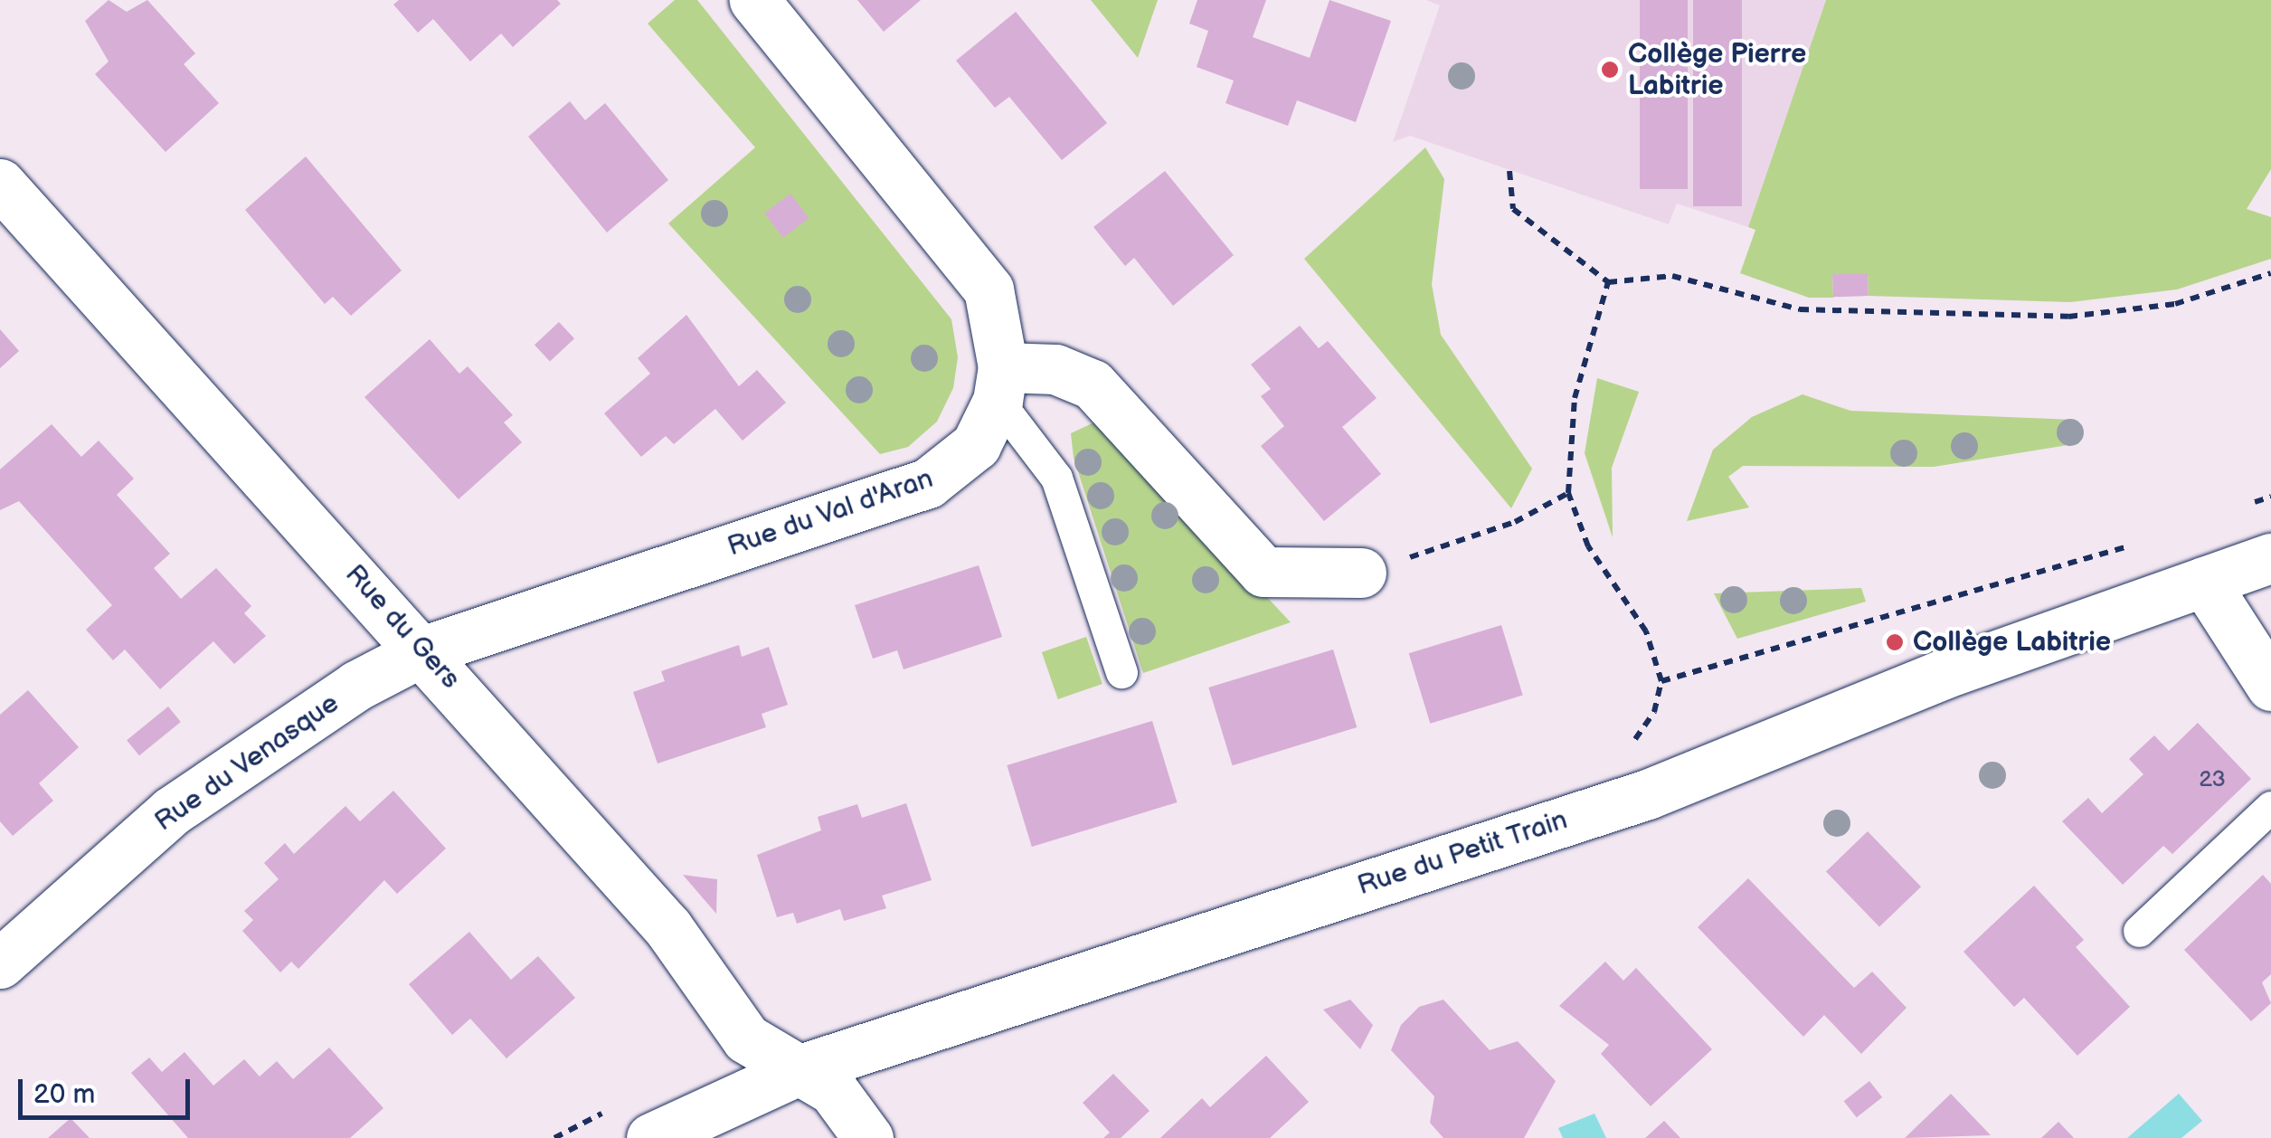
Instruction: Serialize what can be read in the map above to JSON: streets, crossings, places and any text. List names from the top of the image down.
{
  "streets": {
    "street": [
      "Rue du Val d'Aran",
      "Rue du Gers",
      "Rue du Venasque",
      "Rue du Petit Train"
    ]
  },
  "crossings": [
    ["Rue du Val d'Aran", "Rue du Gers"],
    ["Rue du Val d'Aran", "Rue du Venasque"],
    ["Rue du Gers", "Rue du Venasque"],
    ["Rue du Gers", "Rue du Petit Train"]
  ],
  "places": ["Collège Pierre Labitrie", "Collège Labitrie"],
  "house_numbers": ["23"],
  "scale_bar": "20 m"
}
